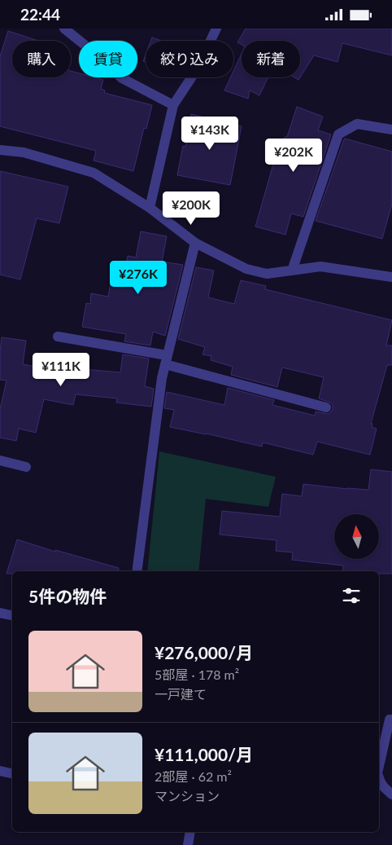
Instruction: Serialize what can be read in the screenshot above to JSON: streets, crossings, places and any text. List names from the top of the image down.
{
  "north": "top",
  "page": {
    "status": "22:44",
    "chip": [
      "購入",
      "賃貸",
      "絞り込み",
      "新着"
    ],
    "price": [
      "¥143K",
      "¥202K",
      "¥200K",
      "¥276K",
      "¥111K"
    ],
    "heading": "5件の物件",
    "list": [
      {
        "name": "¥276,000/月",
        "note": "5部屋 · 178 m² · 一戸建て"
      },
      {
        "name": "¥111,000/月",
        "note": "2部屋 · 62 m² · マンション"
      }
    ]
  }
}
